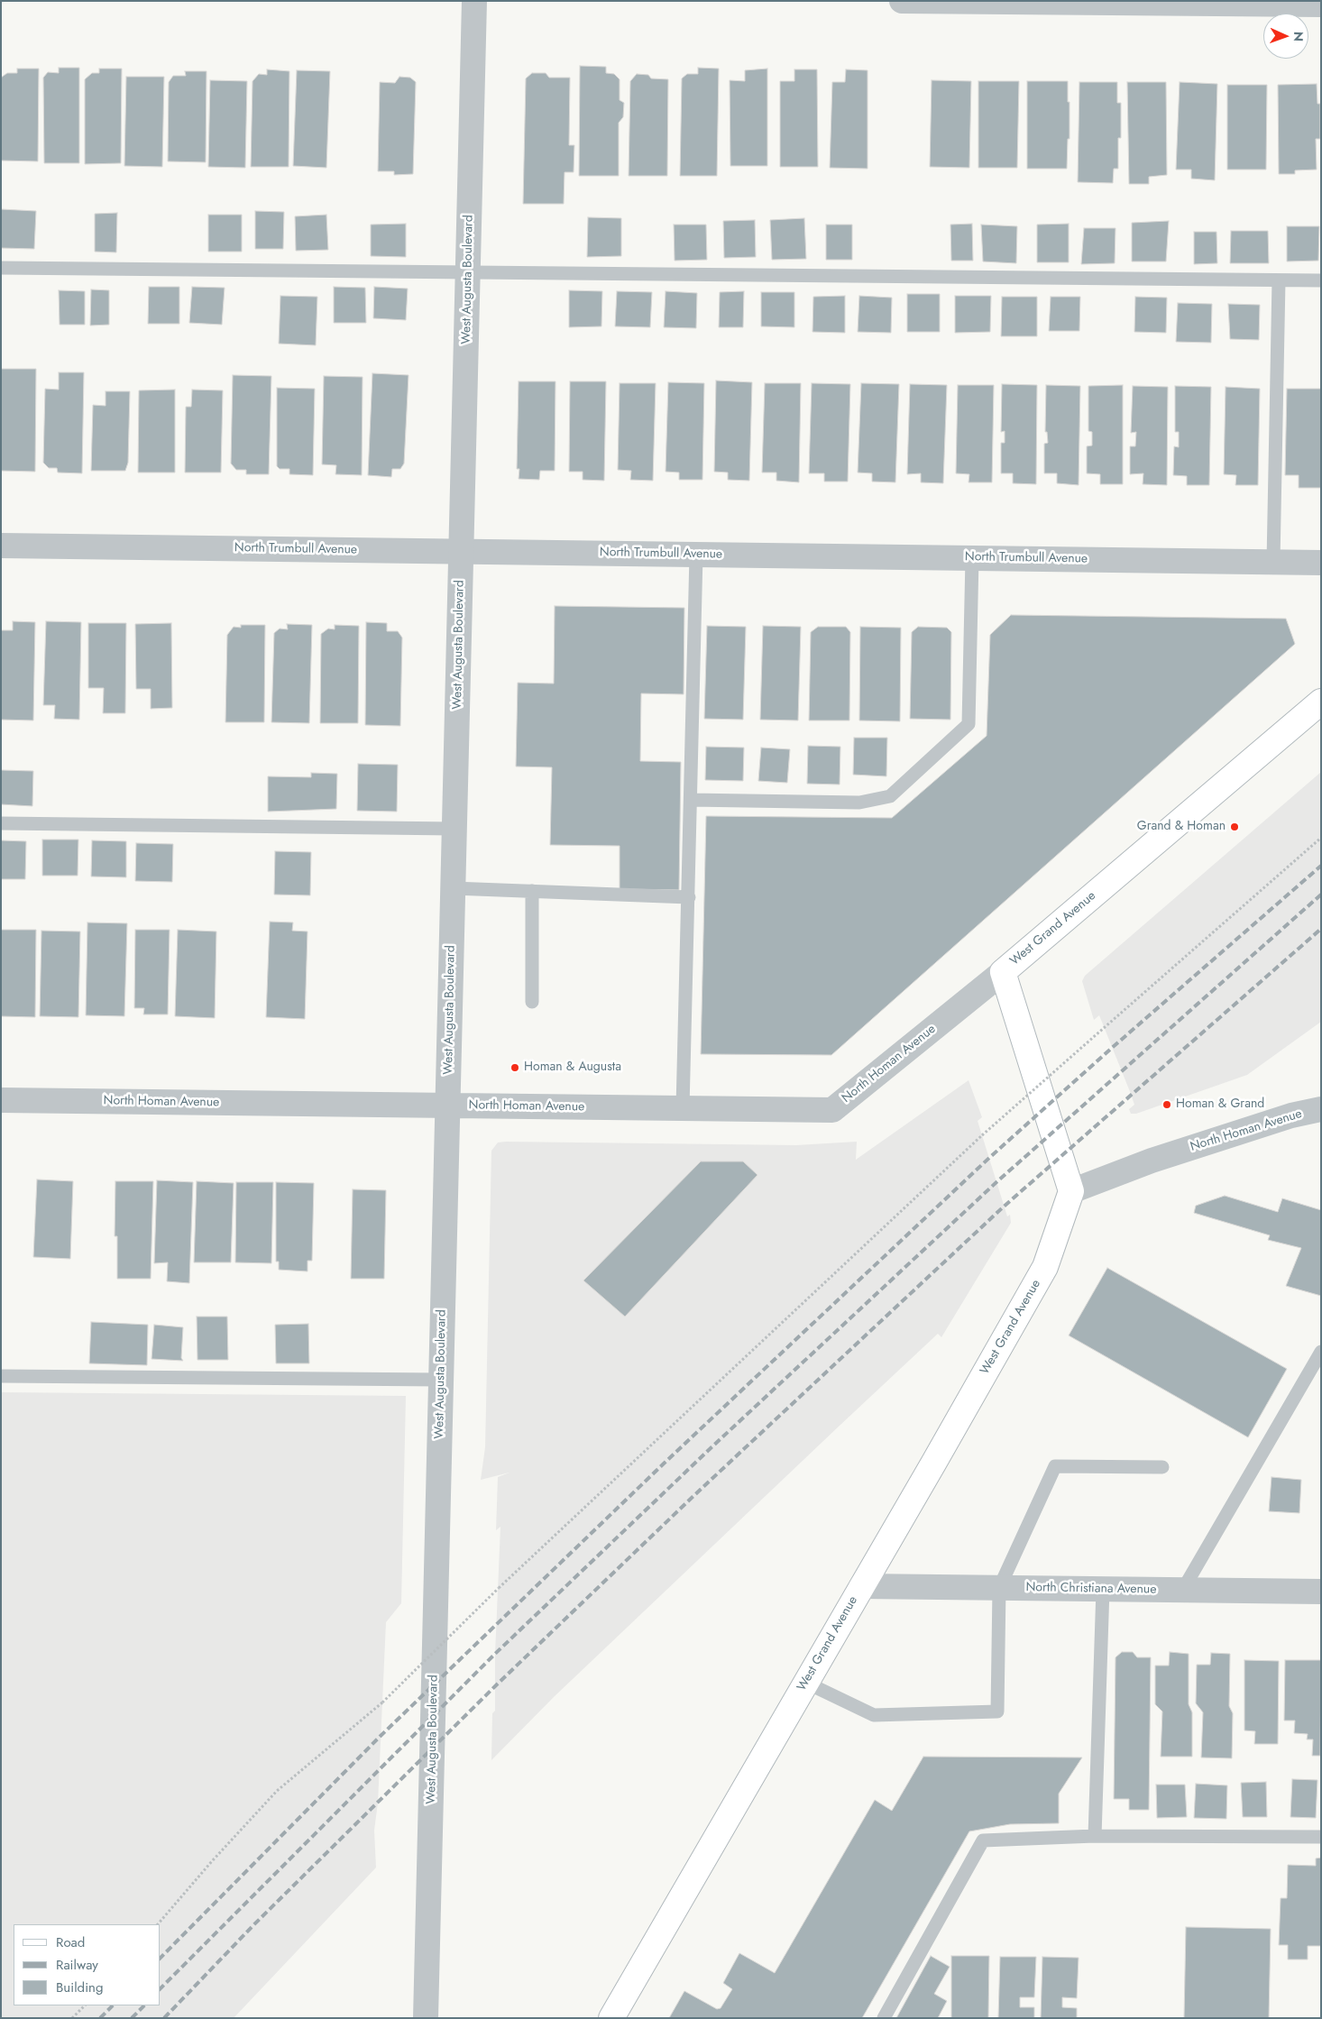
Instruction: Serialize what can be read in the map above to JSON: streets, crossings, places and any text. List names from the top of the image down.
{
  "streets": {
    "main road": ["West Grand Avenue"],
    "street": [
      "West Augusta Boulevard",
      "North Trumbull Avenue",
      "North Homan Avenue",
      "North Christiana Avenue"
    ]
  },
  "crossings": [
    ["West Augusta Boulevard", "North Trumbull Avenue"],
    ["West Augusta Boulevard", "North Homan Avenue"],
    ["West Grand Avenue", "North Homan Avenue"],
    ["West Grand Avenue", "North Christiana Avenue"]
  ],
  "places": ["Grand & Homan", "Homan & Augusta", "Homan & Grand"],
  "legend": ["Road", "Railway", "Building"],
  "north": "right"
}
